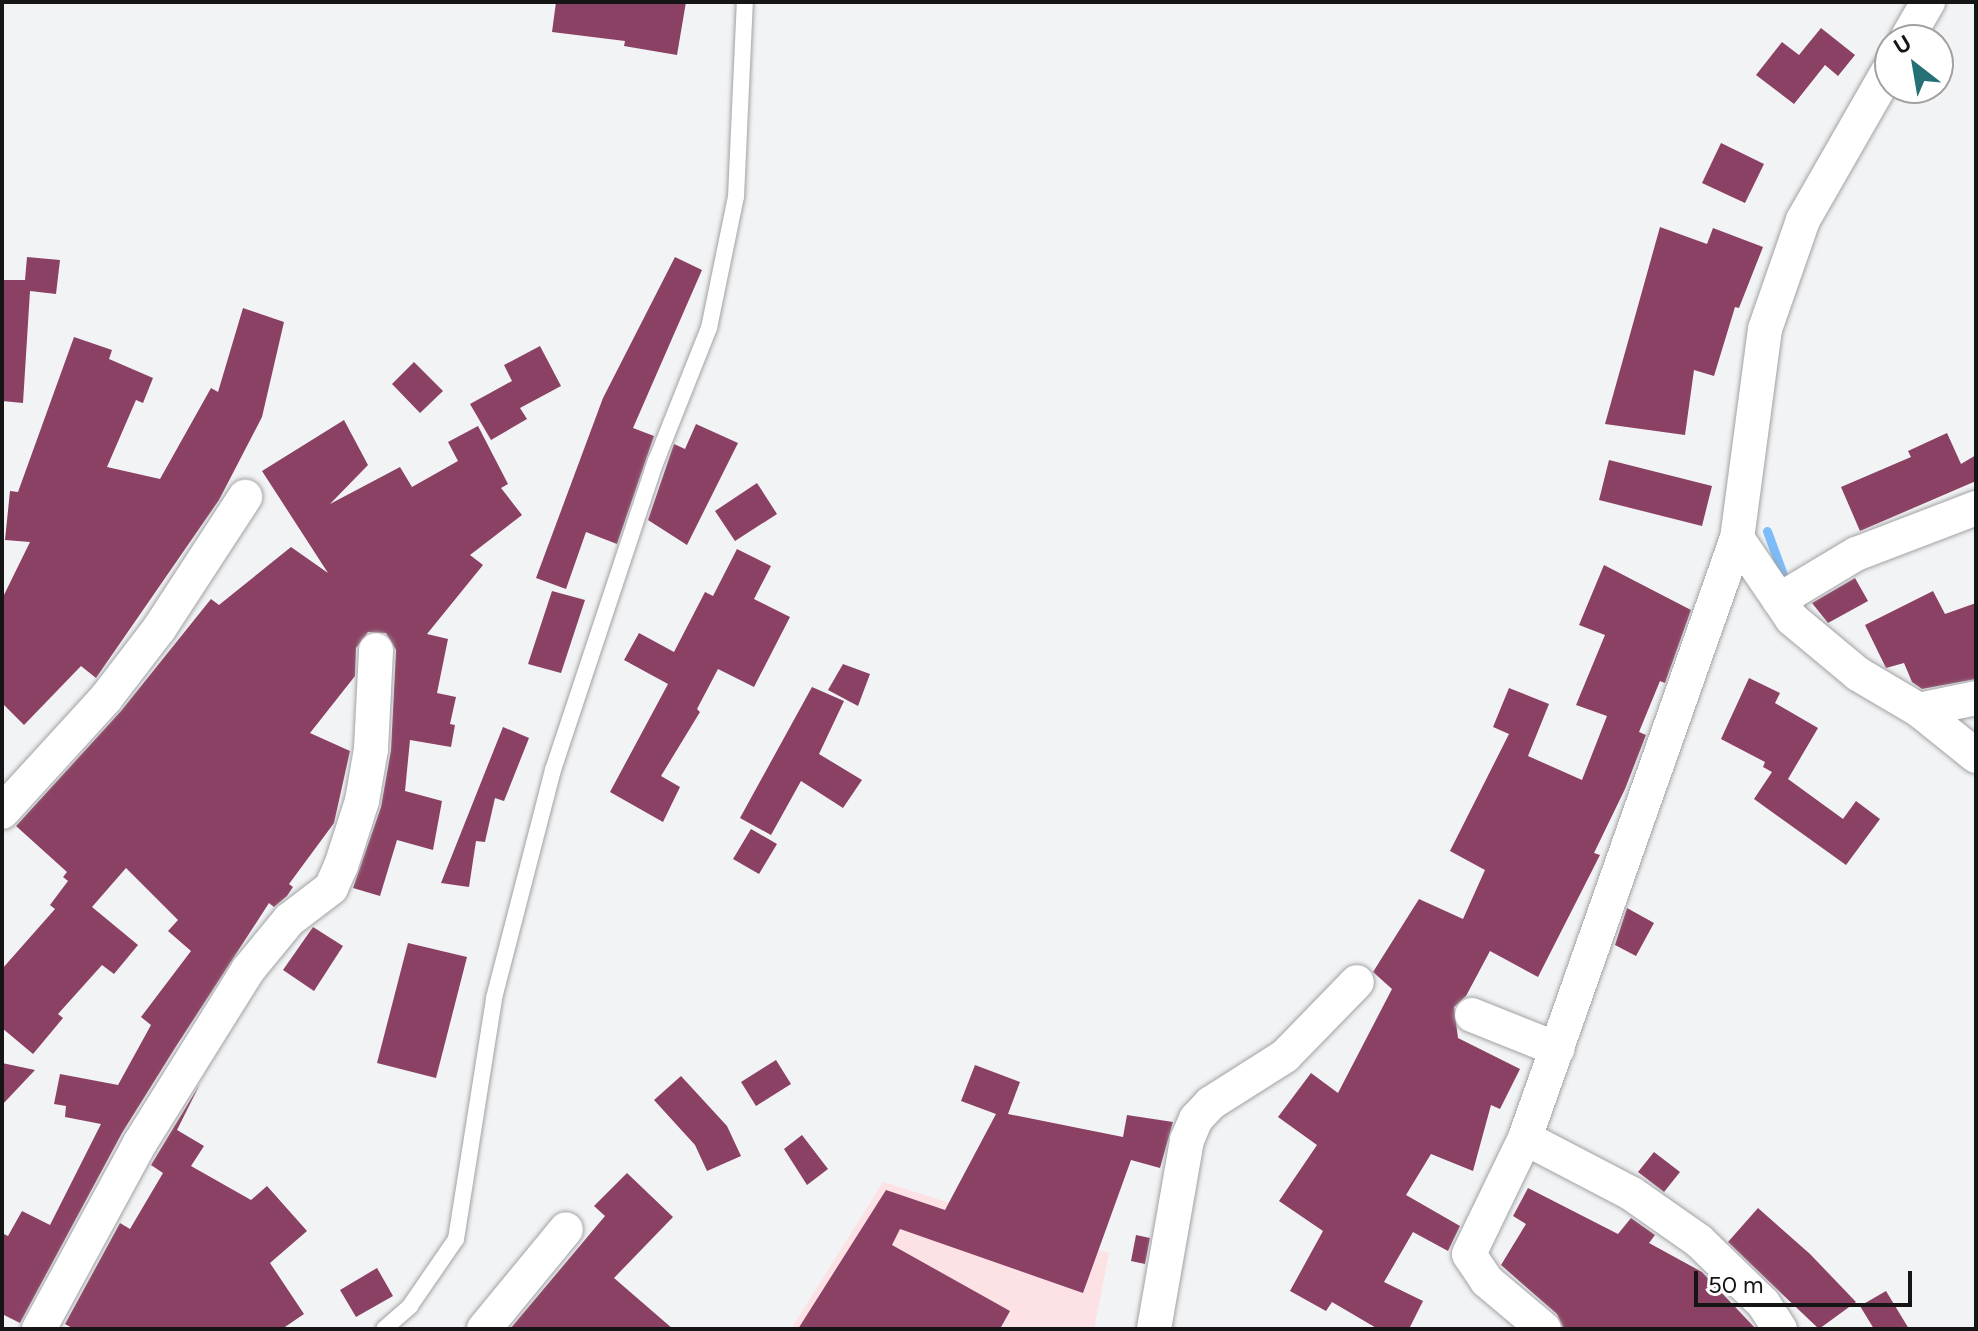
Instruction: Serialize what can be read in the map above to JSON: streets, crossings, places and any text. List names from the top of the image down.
{
  "scale_bar": "50 m",
  "north": "top left"
}
